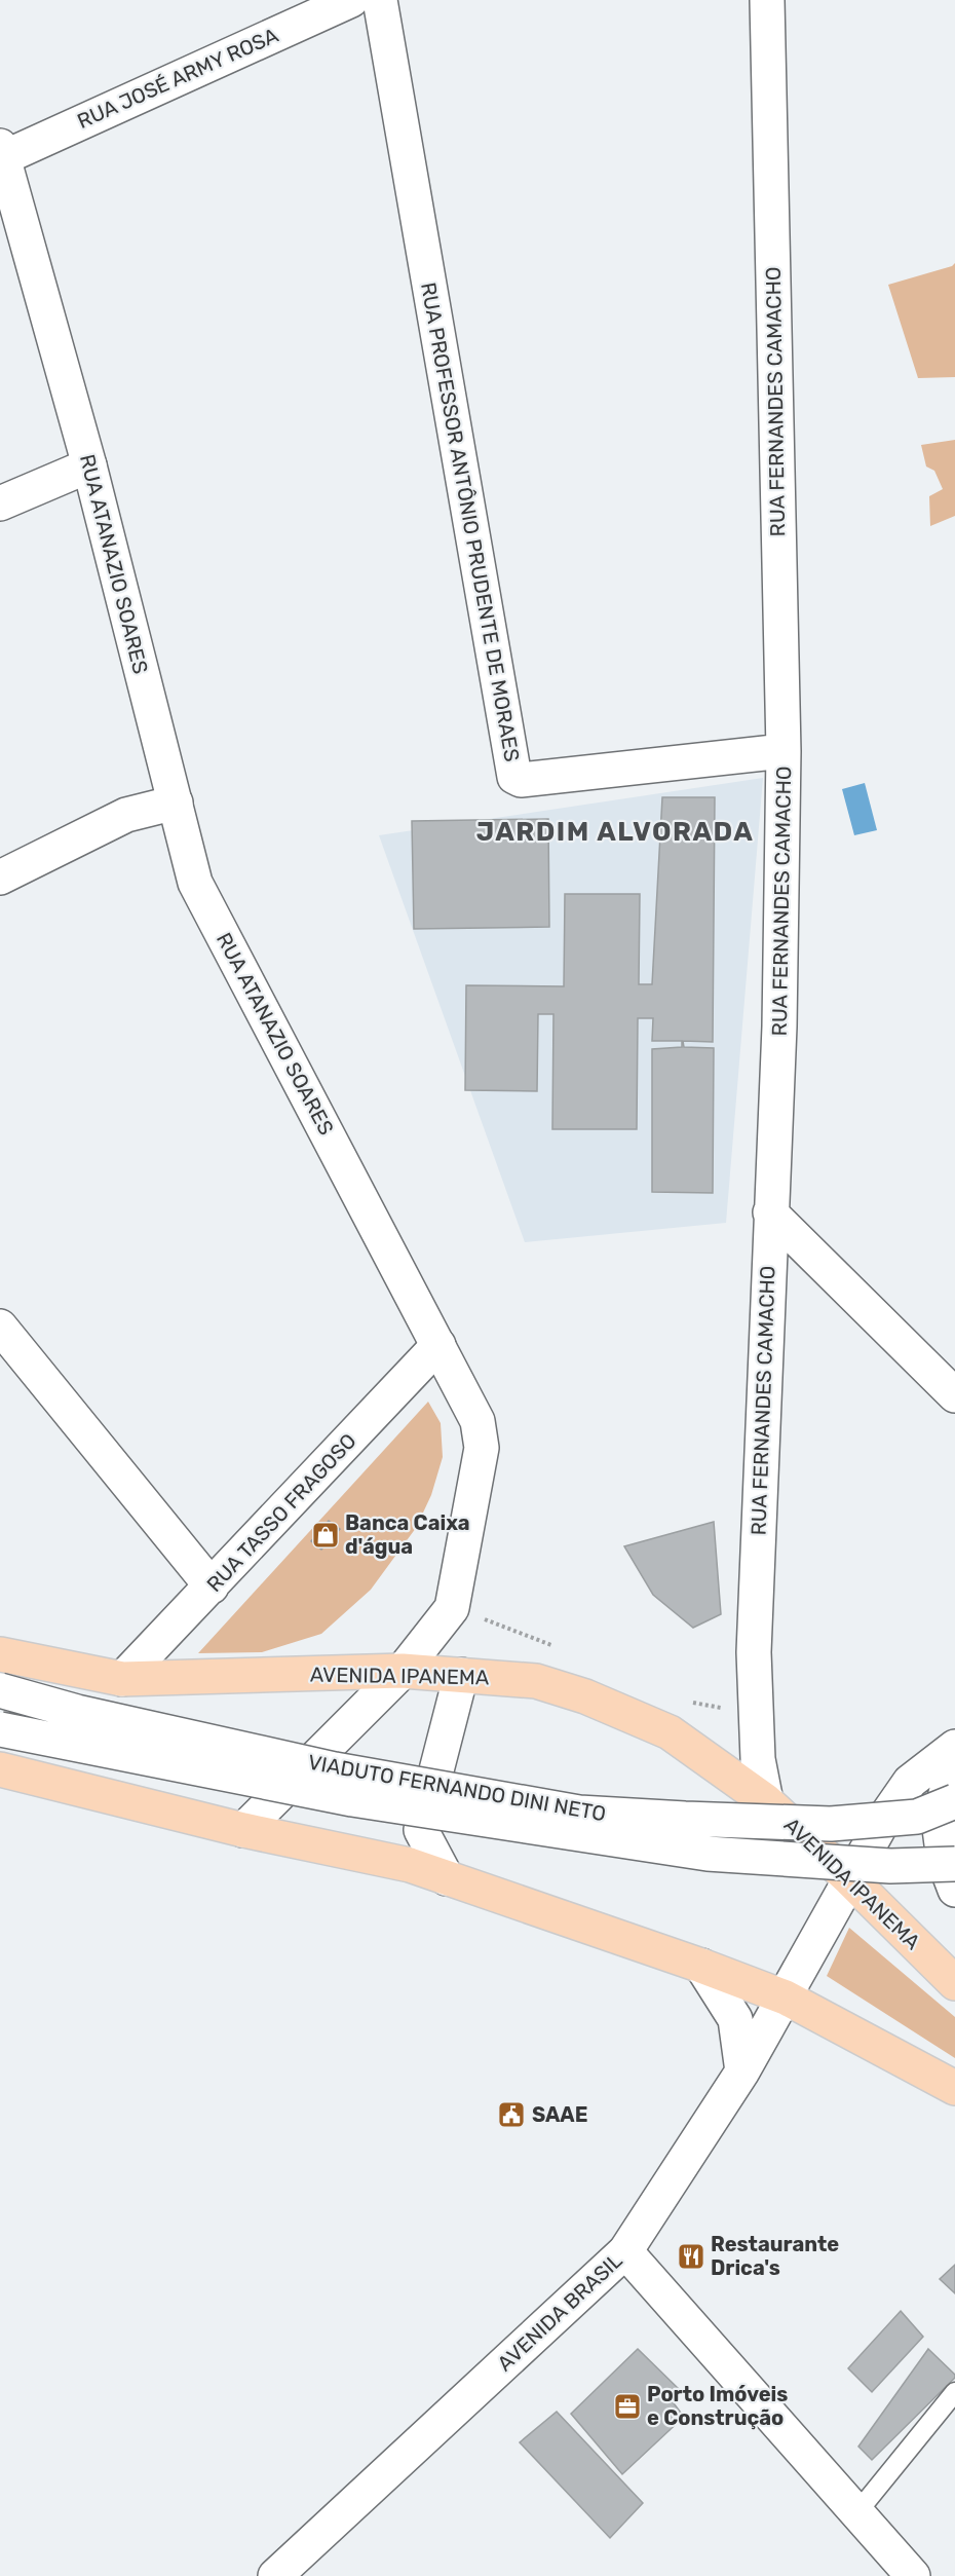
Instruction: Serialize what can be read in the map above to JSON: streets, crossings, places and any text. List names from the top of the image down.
{
  "streets": {
    "main road": [
      "RUA JOSÉ ARMY ROSA",
      "RUA FERNANDES CAMACHO",
      "RUA PROFESSOR ANTÔNIO PRUDENTE DE MORAES",
      "RUA ATANAZIO SOARES",
      "RUA TASSO FRAGOSO",
      "AVENIDA IPANEMA",
      "VIADUTO FERNANDO DINI NETO",
      "AVENIDA BRASIL"
    ]
  },
  "crossings": [
    ["RUA JOSÉ ARMY ROSA", "RUA ATANAZIO SOARES"],
    ["RUA FERNANDES CAMACHO", "RUA PROFESSOR ANTÔNIO PRUDENTE DE MORAES"],
    ["RUA FERNANDES CAMACHO", "AVENIDA IPANEMA"],
    ["RUA ATANAZIO SOARES", "RUA TASSO FRAGOSO"],
    ["RUA ATANAZIO SOARES", "AVENIDA IPANEMA"],
    ["RUA TASSO FRAGOSO", "AVENIDA IPANEMA"],
    ["AVENIDA IPANEMA", "AVENIDA BRASIL"]
  ],
  "districts": ["JARDIM ALVORADA"],
  "places": {
    "shop": ["Banca Caixa d'água"],
    "public building": ["SAAE"],
    "restaurant": ["Restaurante Drica's"],
    "office": ["Porto Imóveis e Construção"]
  }
}
